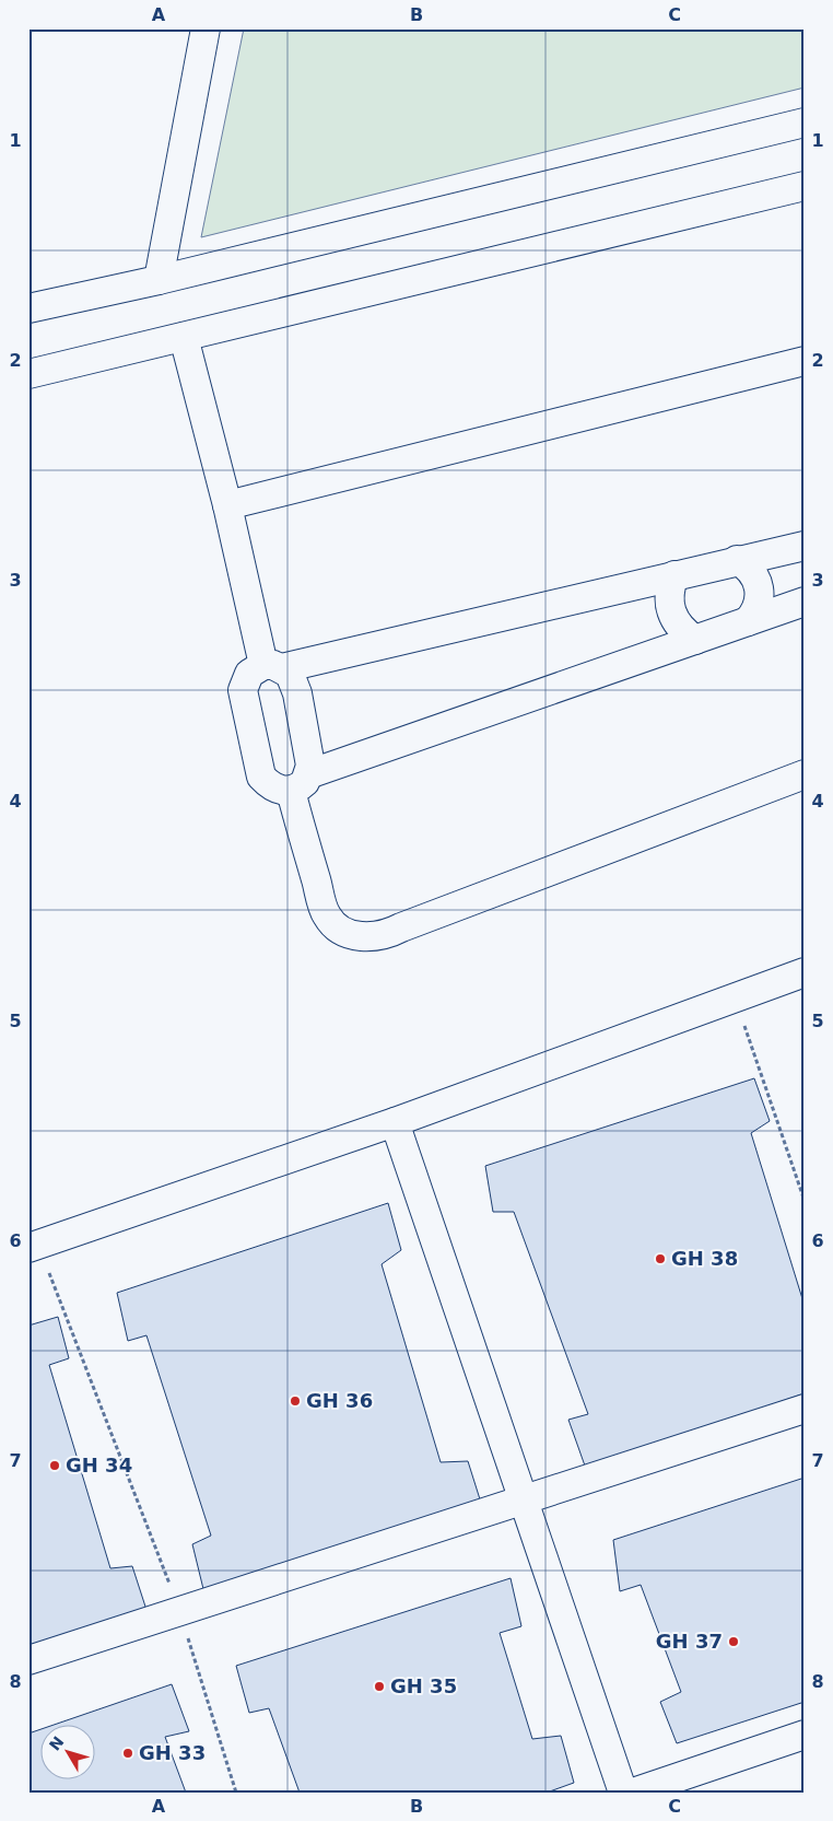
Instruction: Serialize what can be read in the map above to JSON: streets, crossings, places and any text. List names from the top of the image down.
{
  "places": [
    "GH 38",
    "GH 36",
    "GH 34",
    "GH 37",
    "GH 35",
    "GH 33"
  ],
  "north": "top left",
  "grid": {
    "columns": ["A", "B", "C"],
    "rows": [
      "1",
      "2",
      "3",
      "4",
      "5",
      "6",
      "7",
      "8"
    ]
  }
}
